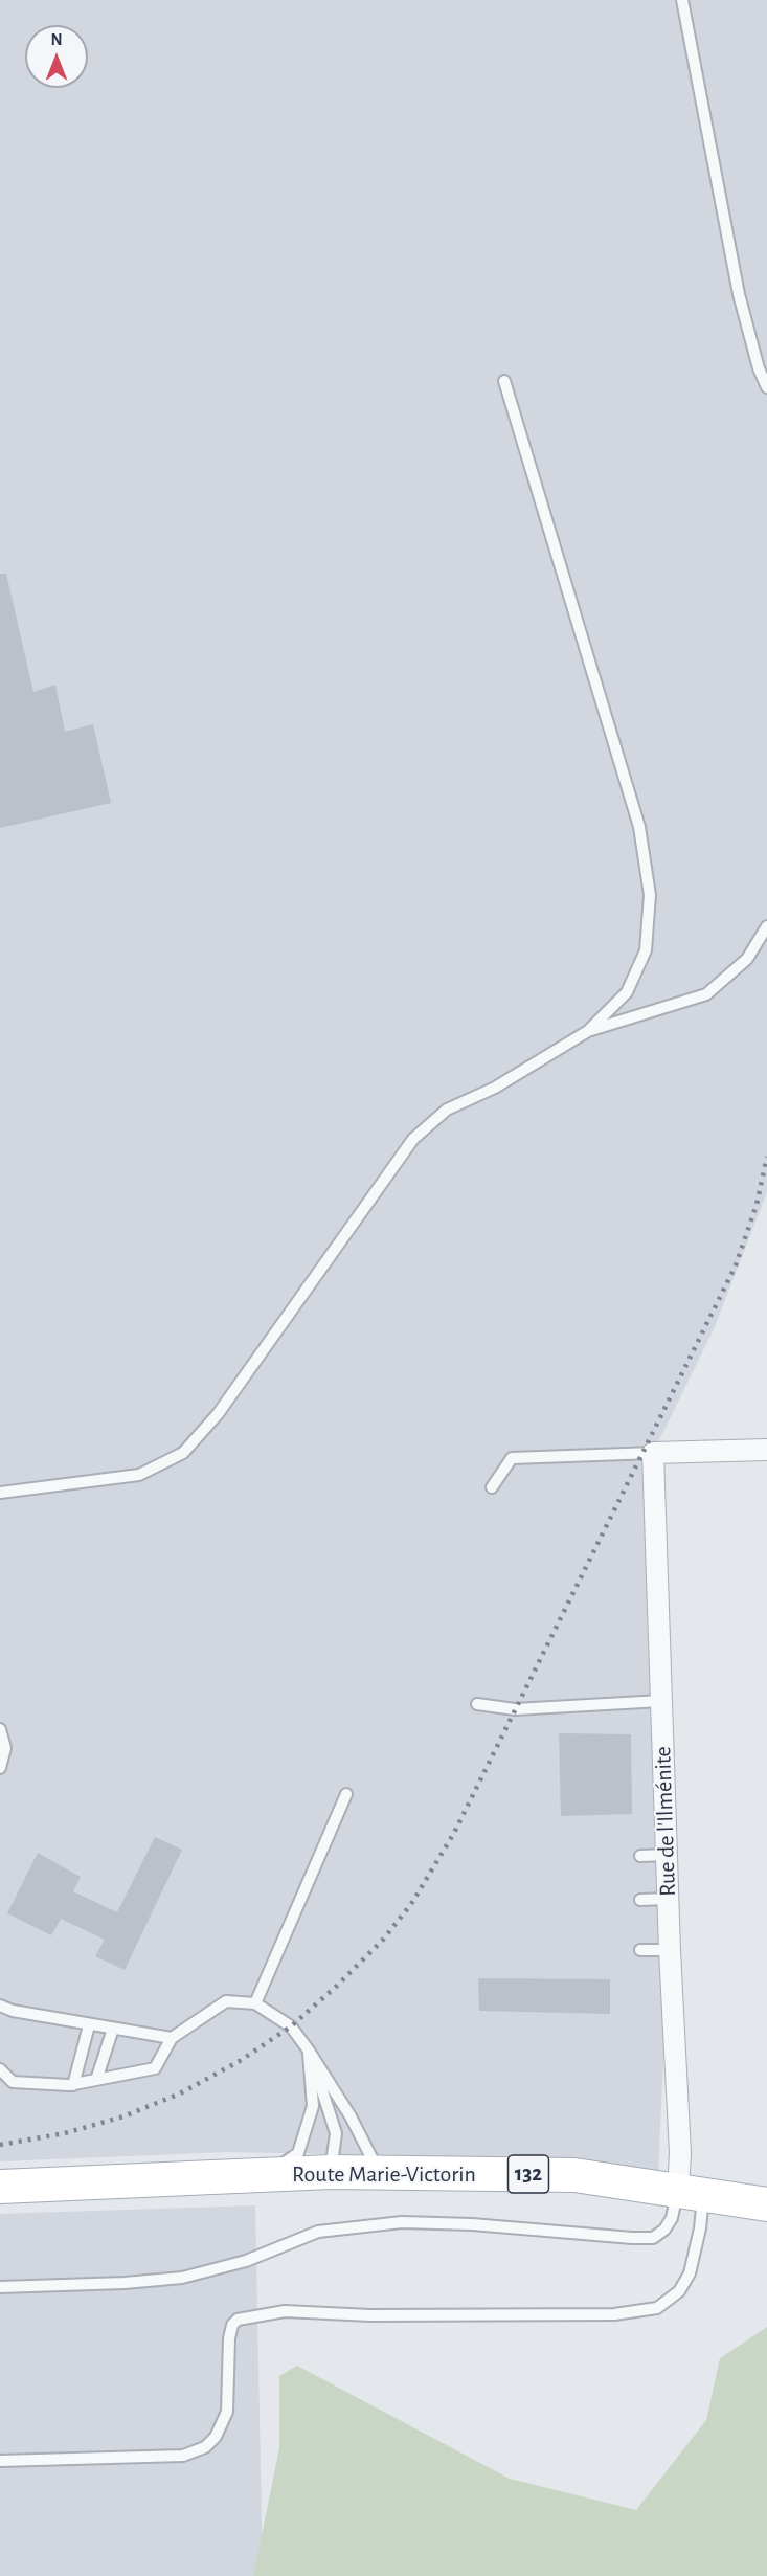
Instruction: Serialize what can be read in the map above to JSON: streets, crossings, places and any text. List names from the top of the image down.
{
  "streets": {
    "main road": ["Route Marie-Victorin", "132"],
    "street": ["Rue de l'Ilménite"]
  },
  "crossings": [
    ["Rue de l'Ilménite", "Route Marie-Victorin"]
  ],
  "north": "top"
}
